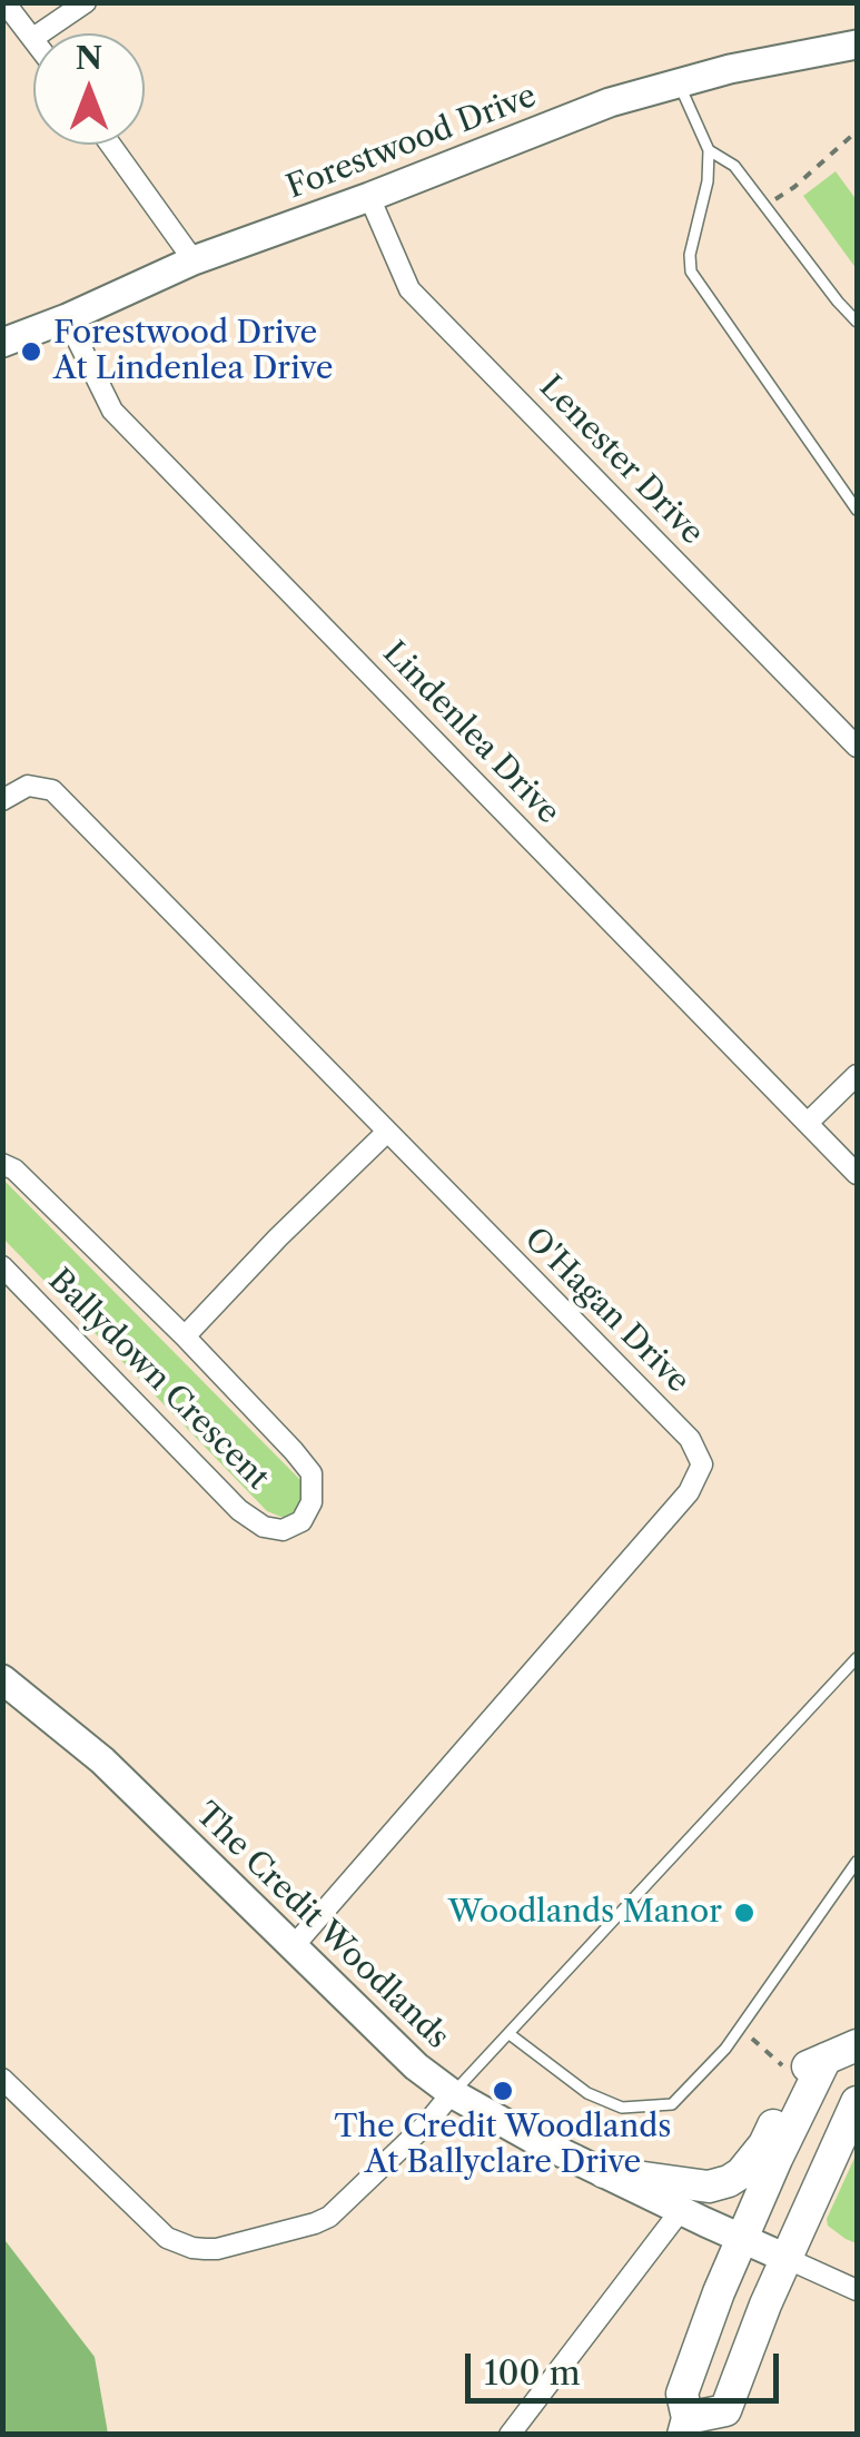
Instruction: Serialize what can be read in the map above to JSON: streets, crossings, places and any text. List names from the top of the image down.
{
  "streets": {
    "street": [
      "Forestwood Drive",
      "Lenester Drive",
      "Lindenlea Drive",
      "O'Hagan Drive",
      "Ballydown Crescent",
      "The Credit Woodlands"
    ]
  },
  "crossings": [
    ["Forestwood Drive", "Lenester Drive"],
    ["Forestwood Drive", "Lindenlea Drive"],
    ["O'Hagan Drive", "Ballydown Crescent"],
    ["O'Hagan Drive", "The Credit Woodlands"]
  ],
  "places": ["Forestwood Drive At Lindenlea Drive", "Woodlands Manor", "The Credit Woodlands At Ballyclare Drive"],
  "scale_bar": "100 m",
  "north": "top"
}
